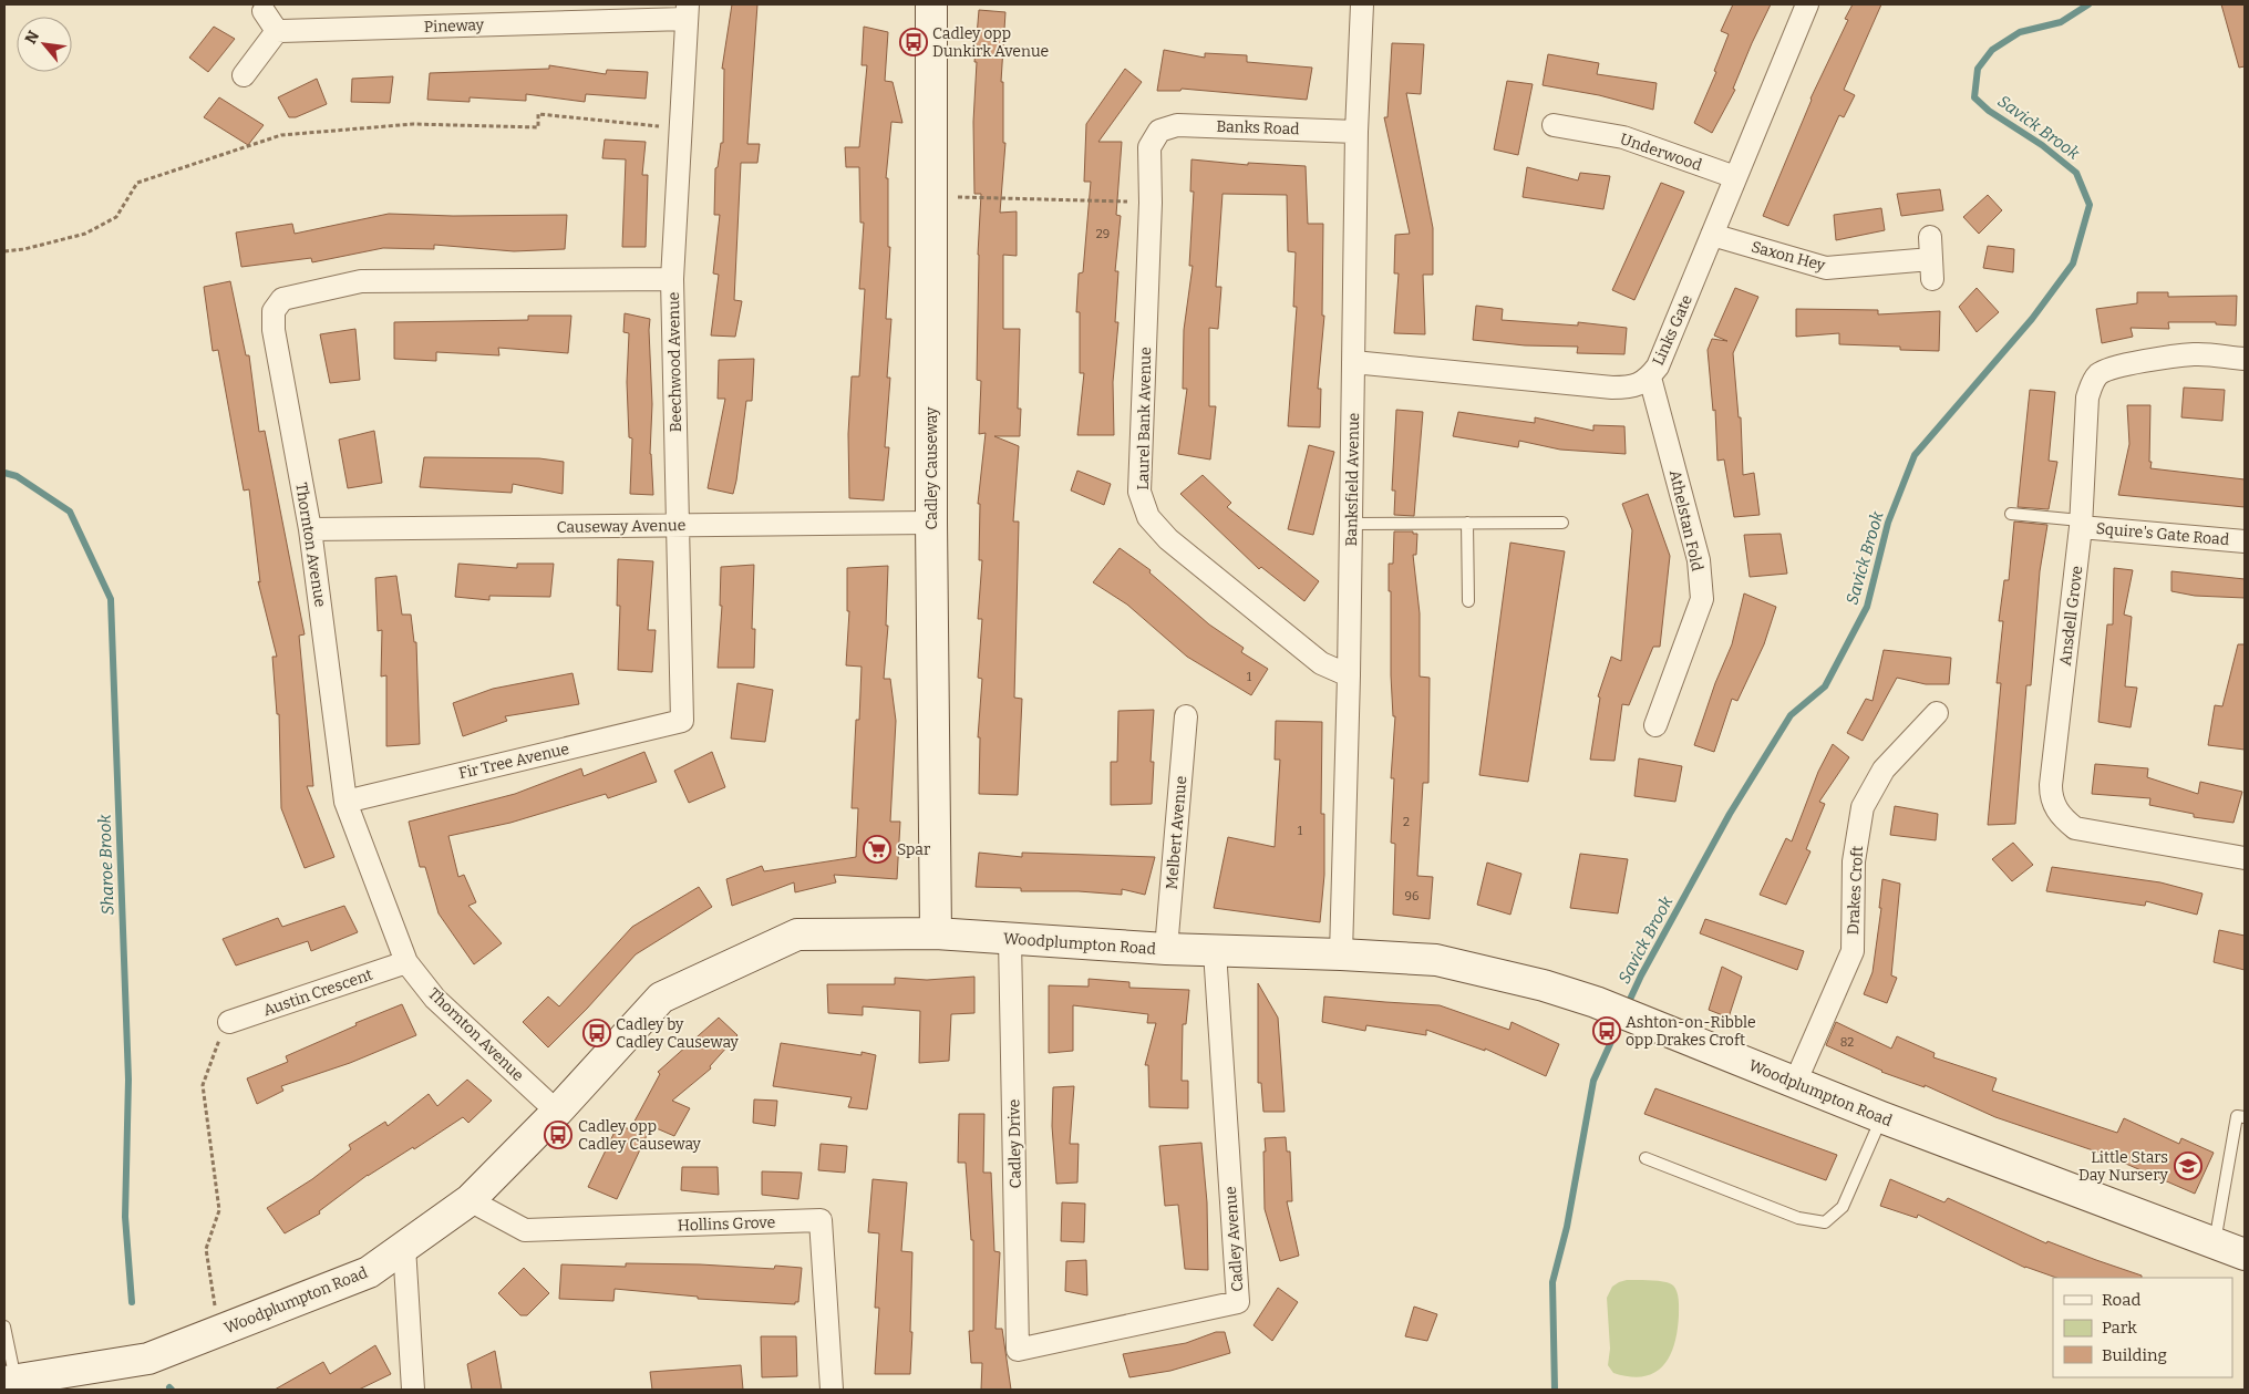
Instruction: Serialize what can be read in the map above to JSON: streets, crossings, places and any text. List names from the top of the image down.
{
  "streets": {
    "main road": ["Cadley Causeway", "Woodplumpton Road"],
    "street": [
      "Pineway",
      "Banks Road",
      "Underwood",
      "Saxon Hey",
      "Links Gate",
      "Beechwood Avenue",
      "Laurel Bank Avenue",
      "Banksfield Avenue",
      "Athelstan Fold",
      "Causeway Avenue",
      "Squire's Gate Road",
      "Thornton Avenue",
      "Ansdell Grove",
      "Fir Tree Avenue",
      "Melbert Avenue",
      "Drakes Croft",
      "Austin Crescent",
      "Cadley Drive",
      "Hollins Grove",
      "Cadley Avenue"
    ]
  },
  "crossings": [
    ["Pineway", "Beechwood Avenue"],
    ["Banks Road", "Laurel Bank Avenue"],
    ["Banks Road", "Banksfield Avenue"],
    ["Underwood", "Links Gate"],
    ["Saxon Hey", "Links Gate"],
    ["Links Gate", "Banksfield Avenue"],
    ["Links Gate", "Athelstan Fold"],
    ["Beechwood Avenue", "Causeway Avenue"],
    ["Beechwood Avenue", "Thornton Avenue"],
    ["Beechwood Avenue", "Fir Tree Avenue"],
    ["Laurel Bank Avenue", "Banksfield Avenue"],
    ["Cadley Causeway", "Causeway Avenue"],
    ["Cadley Causeway", "Woodplumpton Road"],
    ["Banksfield Avenue", "Woodplumpton Road"],
    ["Causeway Avenue", "Thornton Avenue"],
    ["Squire's Gate Road", "Ansdell Grove"],
    ["Thornton Avenue", "Fir Tree Avenue"],
    ["Thornton Avenue", "Woodplumpton Road"],
    ["Thornton Avenue", "Austin Crescent"],
    ["Melbert Avenue", "Woodplumpton Road"],
    ["Drakes Croft", "Woodplumpton Road"],
    ["Woodplumpton Road", "Cadley Drive"],
    ["Woodplumpton Road", "Hollins Grove"],
    ["Woodplumpton Road", "Cadley Avenue"],
    ["Cadley Drive", "Cadley Avenue"]
  ],
  "water": ["Savick Brook", "Sharoe Brook"],
  "places": {
    "bus stop": [
      "Cadley opp Dunkirk Avenue",
      "Ashton-on-Ribble opp Drakes Croft",
      "Cadley by Cadley Causeway",
      "Cadley opp Cadley Causeway"
    ],
    "supermarket": ["Spar"],
    "school or university": ["Little Stars Day Nursery"]
  },
  "house_numbers": [
    "29",
    "1",
    "2",
    "1",
    "96",
    "82"
  ],
  "legend": ["Road", "Park", "Building"],
  "north": "top left"
}
